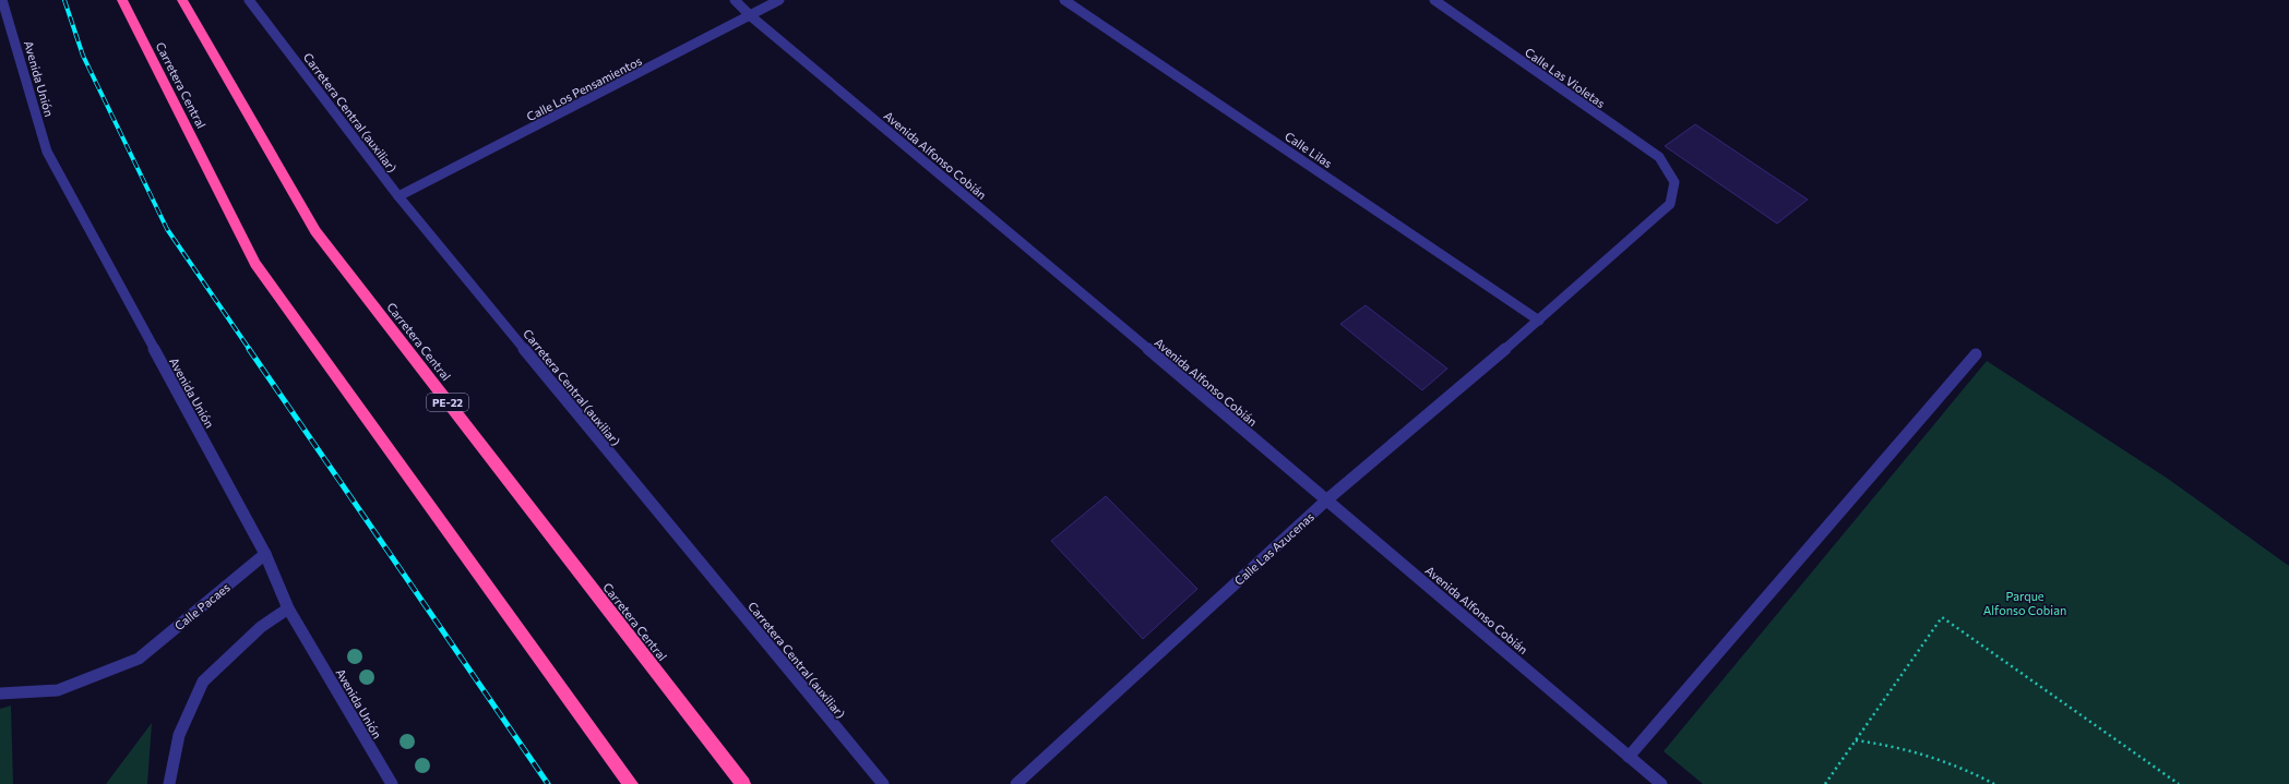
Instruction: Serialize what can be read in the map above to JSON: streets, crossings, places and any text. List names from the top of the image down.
{
  "streets": {
    "highway": ["Carretera Central", "PE-22"],
    "street": [
      "Calle Las Violetas",
      "Avenida Unión",
      "Calle Los Pensamientos",
      "Carretera Central (auxiliar)",
      "Calle Lilas",
      "Avenida Alfonso Cobián",
      "Calle Las Azucenas",
      "Calle Pacaes"
    ]
  },
  "crossings": [
    ["Calle Las Violetas", "Calle Las Azucenas"],
    ["Avenida Unión", "Calle Pacaes"],
    ["Calle Los Pensamientos", "Carretera Central (auxiliar)"],
    ["Calle Los Pensamientos", "Avenida Alfonso Cobián"],
    ["Calle Lilas", "Calle Las Azucenas"],
    ["Avenida Alfonso Cobián", "Calle Las Azucenas"]
  ],
  "parks": ["Parque Alfonso Cobian"]
}
